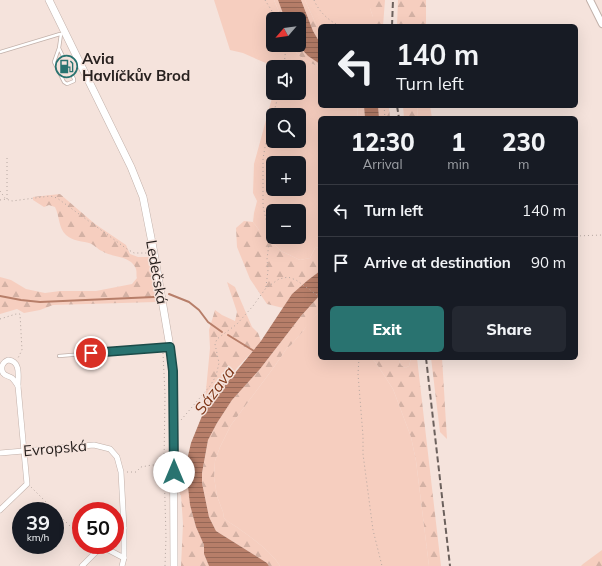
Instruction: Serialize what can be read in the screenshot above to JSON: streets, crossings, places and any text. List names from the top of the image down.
{
  "streets": {
    "main road": ["Ledečská"],
    "street": ["Evropská"]
  },
  "water": ["Sázava"],
  "places": {
    "fuel station": ["Avia Havlíčkův Brod"]
  },
  "north": "bottom left",
  "page": {
    "map_buttons": ["+", "−"],
    "turn": ["140 m", "Turn left"],
    "eta": [
      "12:30",
      "Arrival",
      "1",
      "min",
      "230",
      "m"
    ],
    "list": [
      {
        "name": "Turn left",
        "value": "140 m"
      },
      {
        "name": "Arrive at destination",
        "value": "90 m"
      }
    ],
    "buttons": ["Exit", "Share"],
    "speed": "39 km/h",
    "limit": "50"
  }
}
